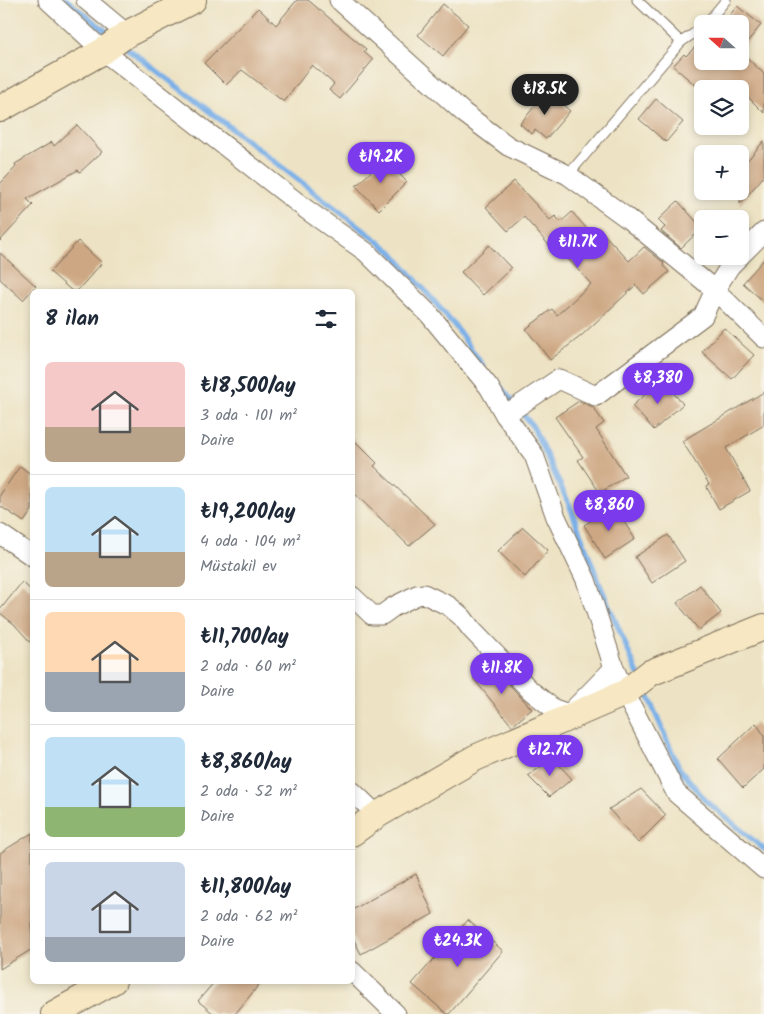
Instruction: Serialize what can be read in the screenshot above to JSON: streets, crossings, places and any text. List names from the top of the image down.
{
  "north": "left",
  "page": {
    "map_buttons": ["+", "−"],
    "price": [
      "₺18.5K",
      "₺19.2K",
      "₺11.7K",
      "₺8,380",
      "₺8,860",
      "₺11.8K",
      "₺12.7K",
      "₺24.3K"
    ],
    "heading": "8 ilan",
    "list": [
      {
        "name": "₺18,500/ay",
        "note": "3 oda · 101 m² · Daire"
      },
      {
        "name": "₺19,200/ay",
        "note": "4 oda · 104 m² · Müstakil ev"
      },
      {
        "name": "₺11,700/ay",
        "note": "2 oda · 60 m² · Daire"
      },
      {
        "name": "₺8,860/ay",
        "note": "2 oda · 52 m² · Daire"
      },
      {
        "name": "₺11,800/ay",
        "note": "2 oda · 62 m² · Daire"
      }
    ]
  }
}
